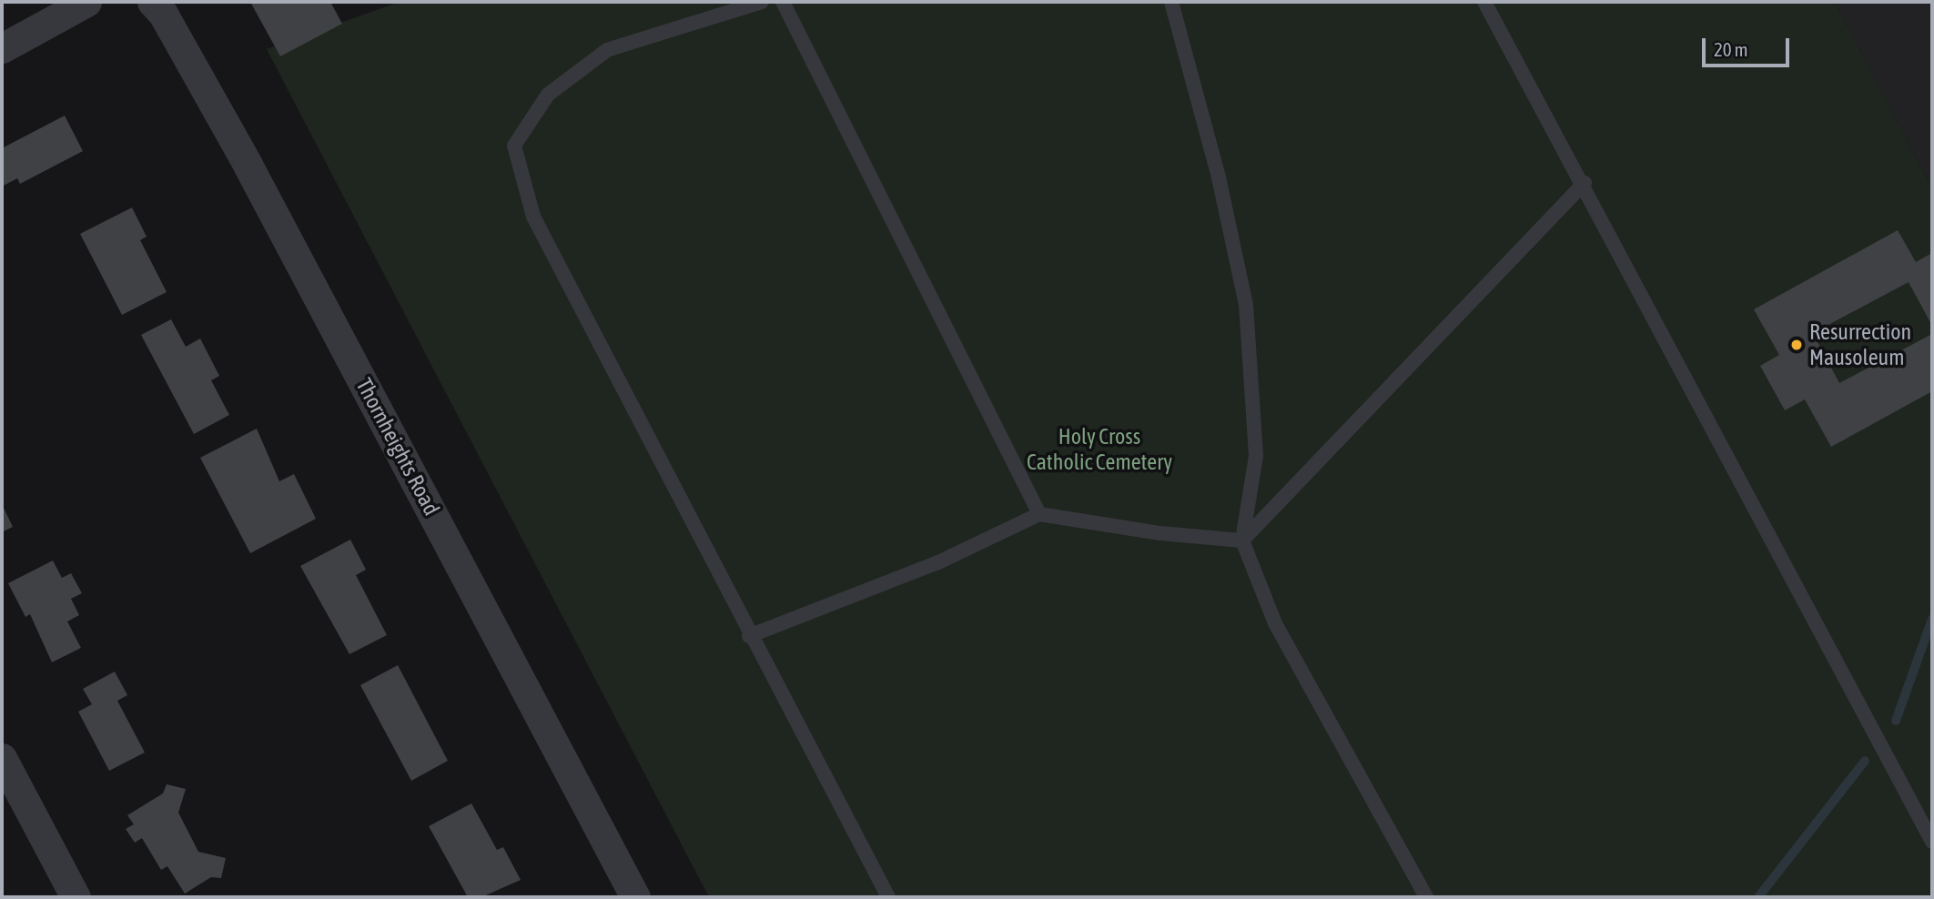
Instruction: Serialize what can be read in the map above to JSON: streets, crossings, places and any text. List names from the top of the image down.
{
  "streets": {
    "street": ["Thornheights Road"]
  },
  "parks": ["Holy Cross Catholic Cemetery"],
  "places": ["Resurrection Mausoleum"],
  "scale_bar": "20 m"
}
